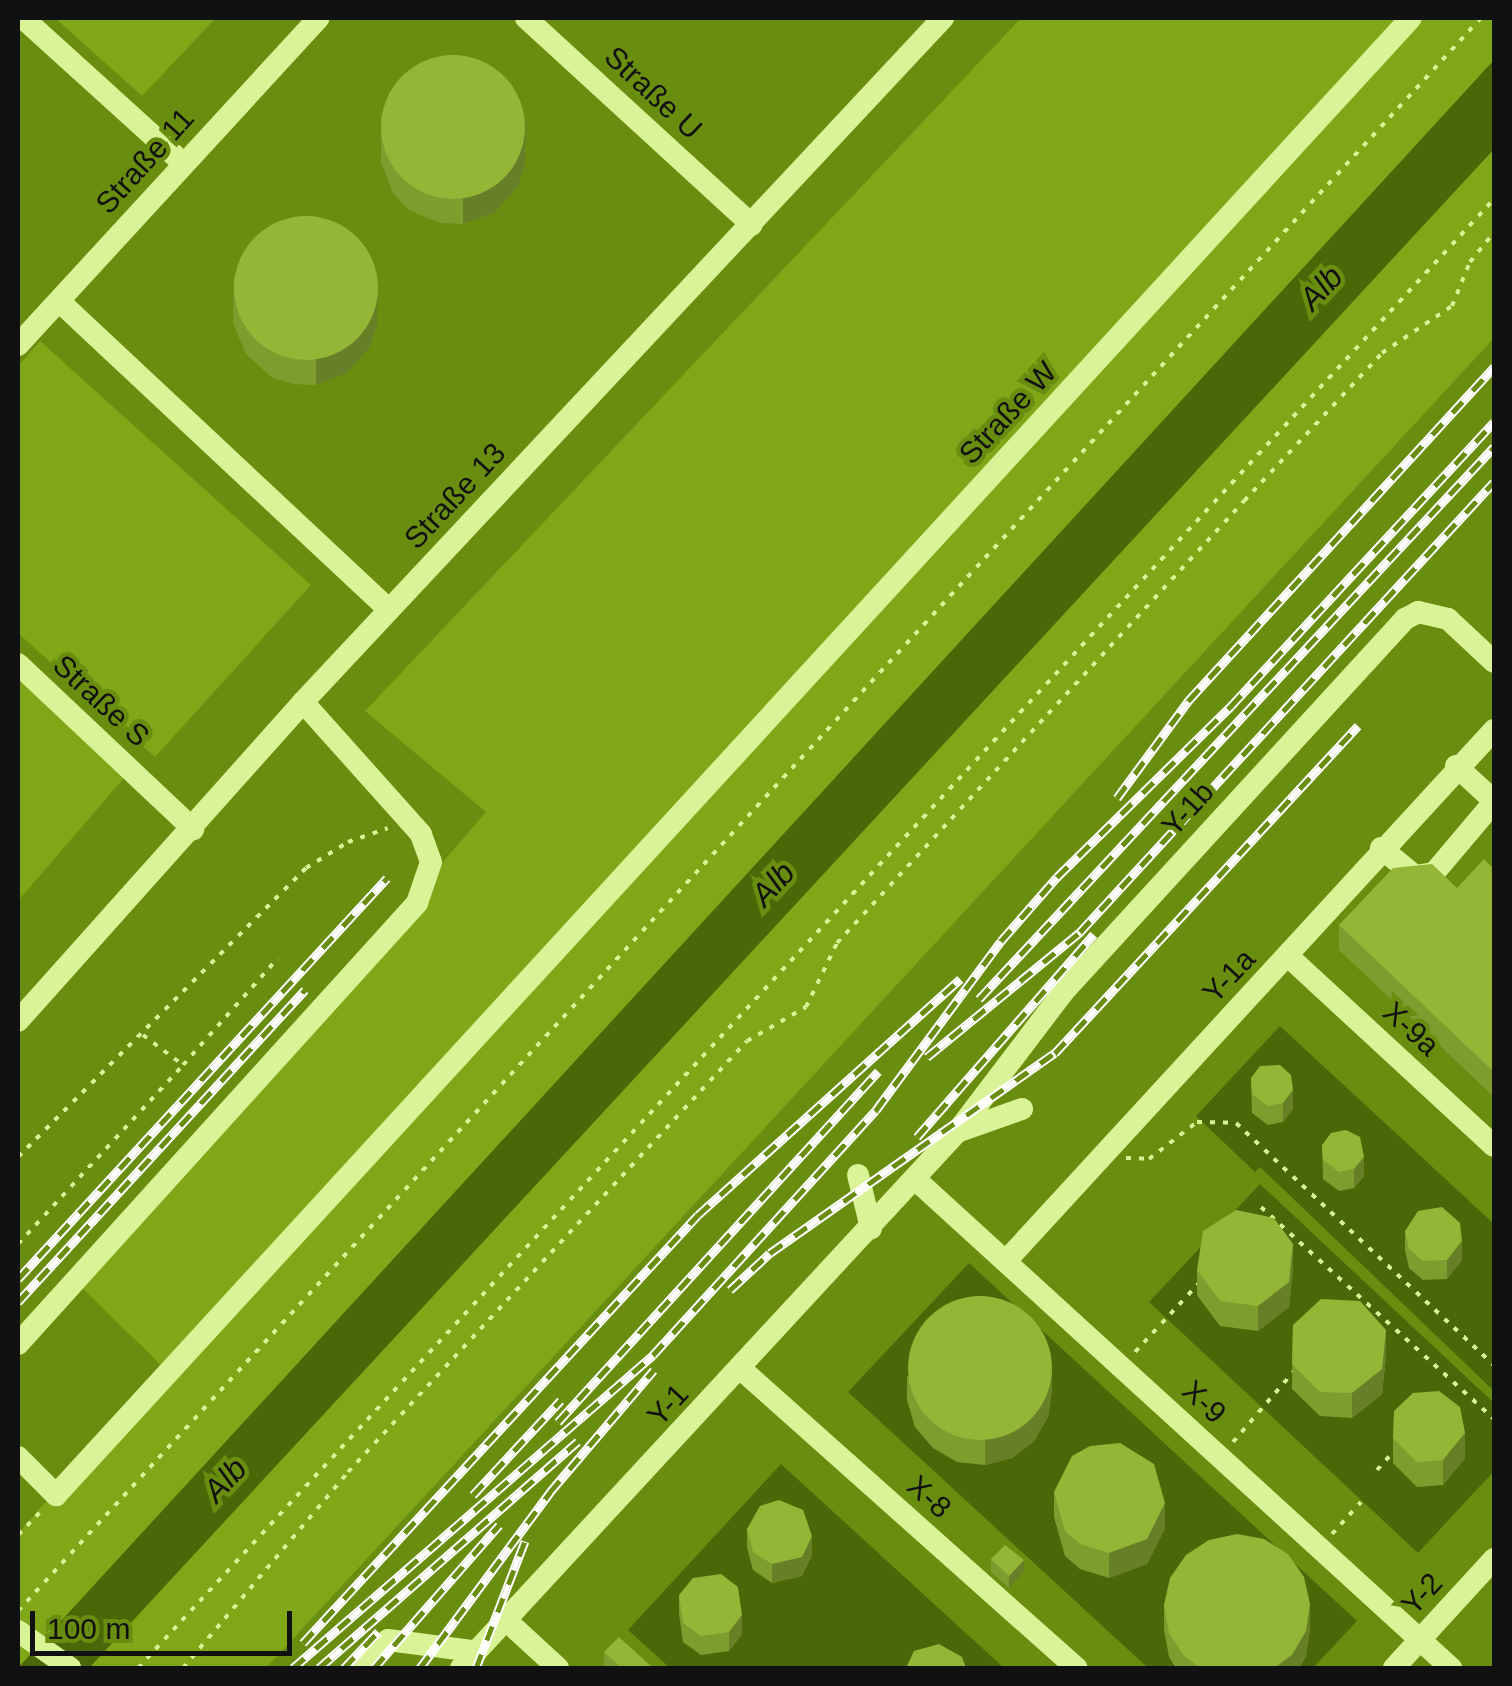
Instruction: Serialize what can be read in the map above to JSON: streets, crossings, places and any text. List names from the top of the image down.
{
  "streets": {
    "street": [
      "Straße U",
      "Straße 11",
      "Straße W",
      "Straße 13",
      "Straße S",
      "Y-1b",
      "Y-1a",
      "X-9a",
      "X-9",
      "Y-1",
      "X-8",
      "Y-2"
    ]
  },
  "crossings": [
    ["Straße U", "Straße 13"],
    ["Straße 13", "Straße S"],
    ["Y-1b", "X-9"],
    ["Y-1b", "Y-1"],
    ["Y-1a", "X-9a"],
    ["Y-1a", "X-9"],
    ["X-9", "Y-1"],
    ["X-9", "Y-2"],
    ["Y-1", "X-8"]
  ],
  "water": ["Alb"],
  "scale_bar": "100 m"
}
